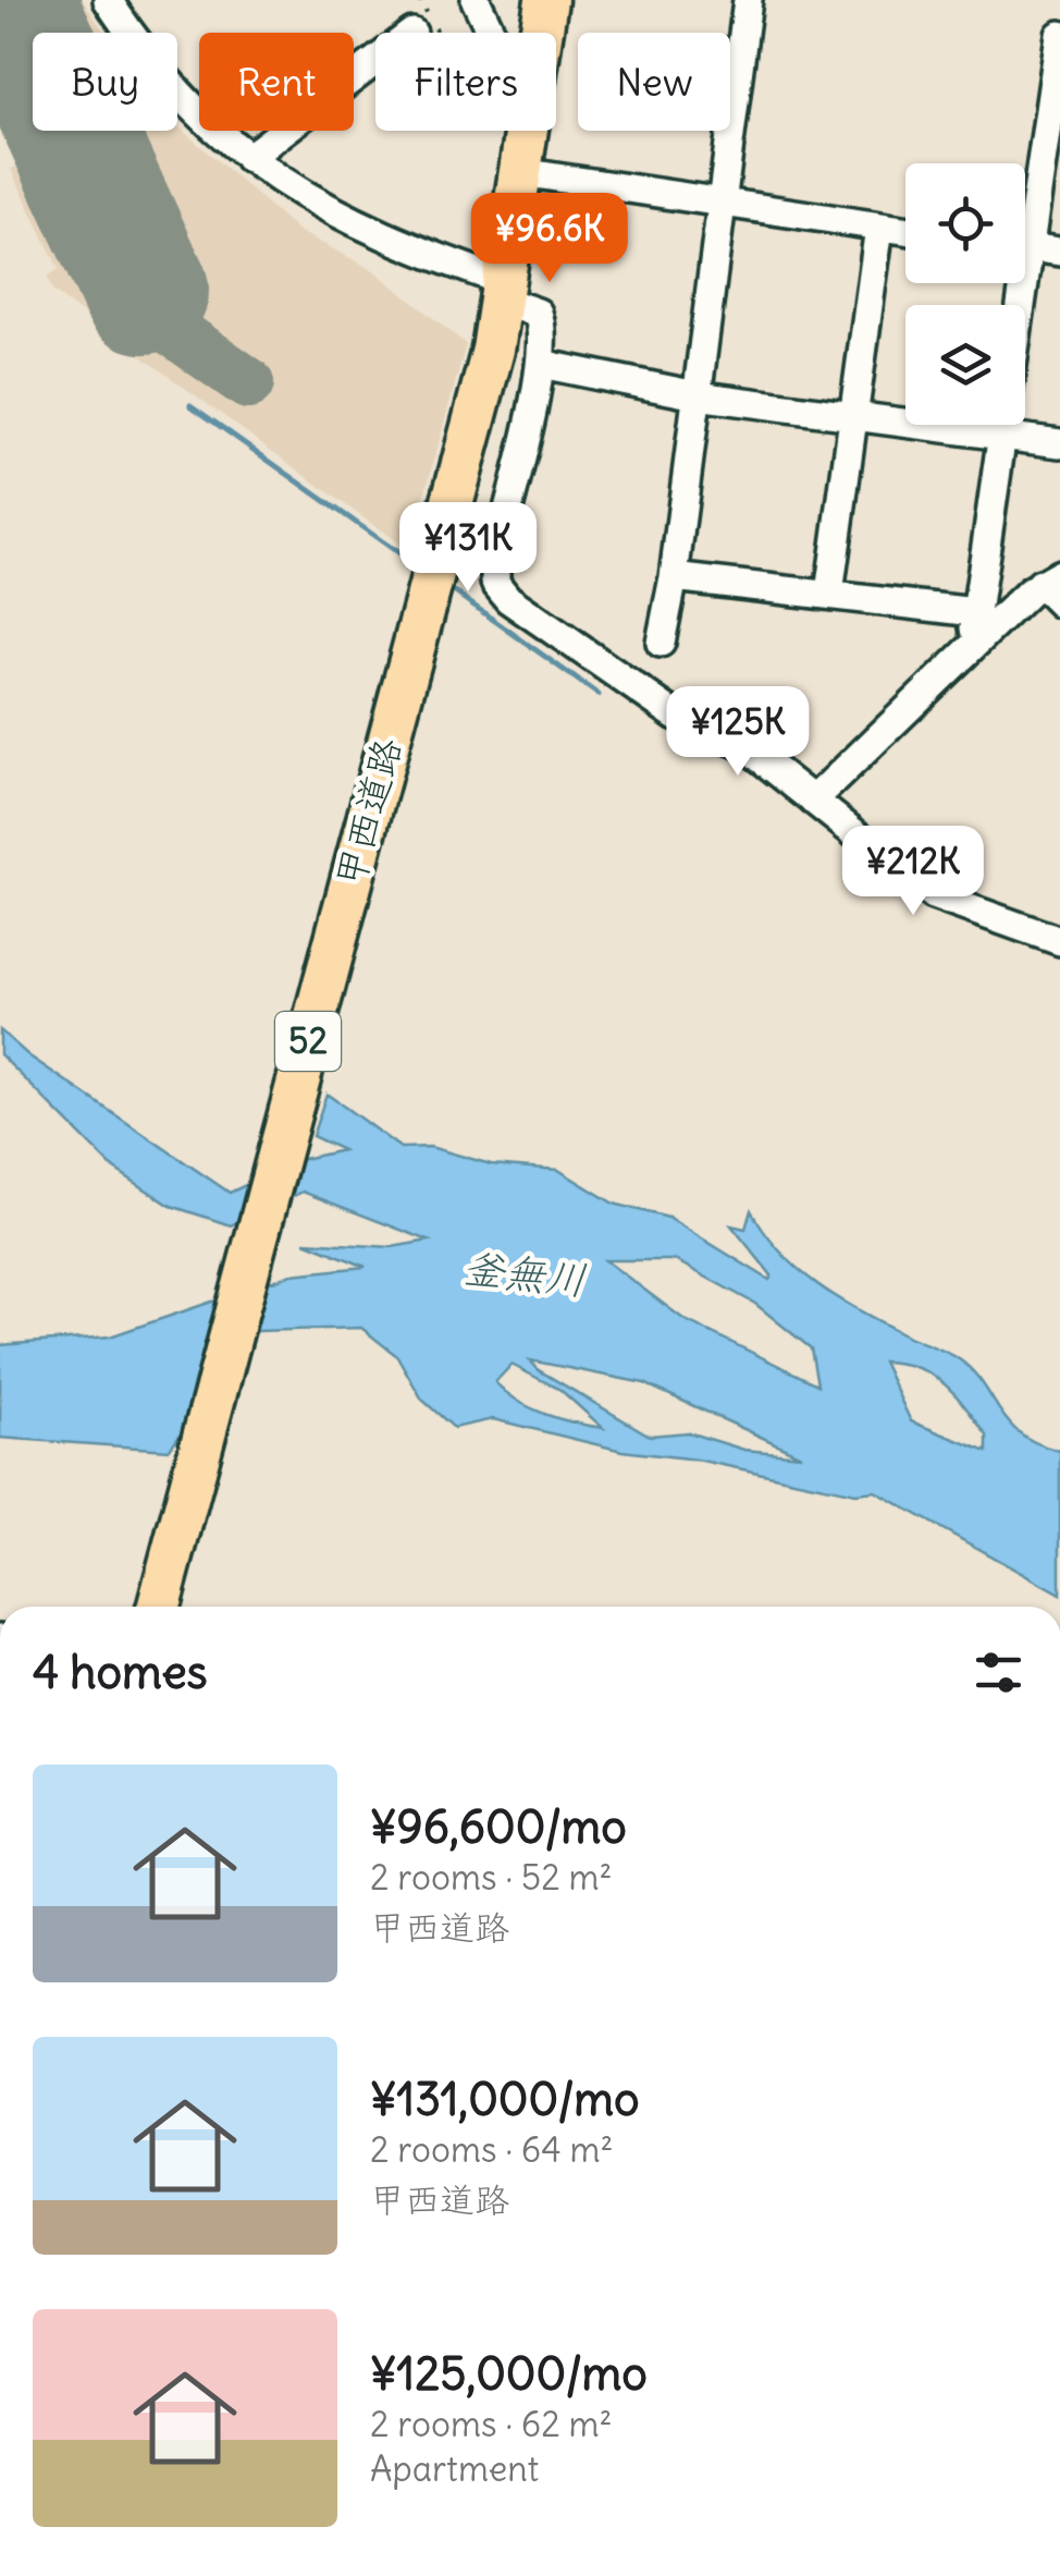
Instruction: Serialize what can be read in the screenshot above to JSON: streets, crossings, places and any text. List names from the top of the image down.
{
  "streets": {
    "highway": ["甲西道路", "52"]
  },
  "water": ["釜無川"],
  "page": {
    "chip": [
      "Buy",
      "Rent",
      "Filters",
      "New"
    ],
    "price": [
      "¥96.6K",
      "¥131K",
      "¥125K",
      "¥212K"
    ],
    "heading": "4 homes",
    "list": [
      {
        "name": "¥96,600/mo",
        "note": "2 rooms · 52 m² · 甲西道路"
      },
      {
        "name": "¥131,000/mo",
        "note": "2 rooms · 64 m² · 甲西道路"
      },
      {
        "name": "¥125,000/mo",
        "note": "2 rooms · 62 m² · Apartment"
      }
    ]
  }
}
